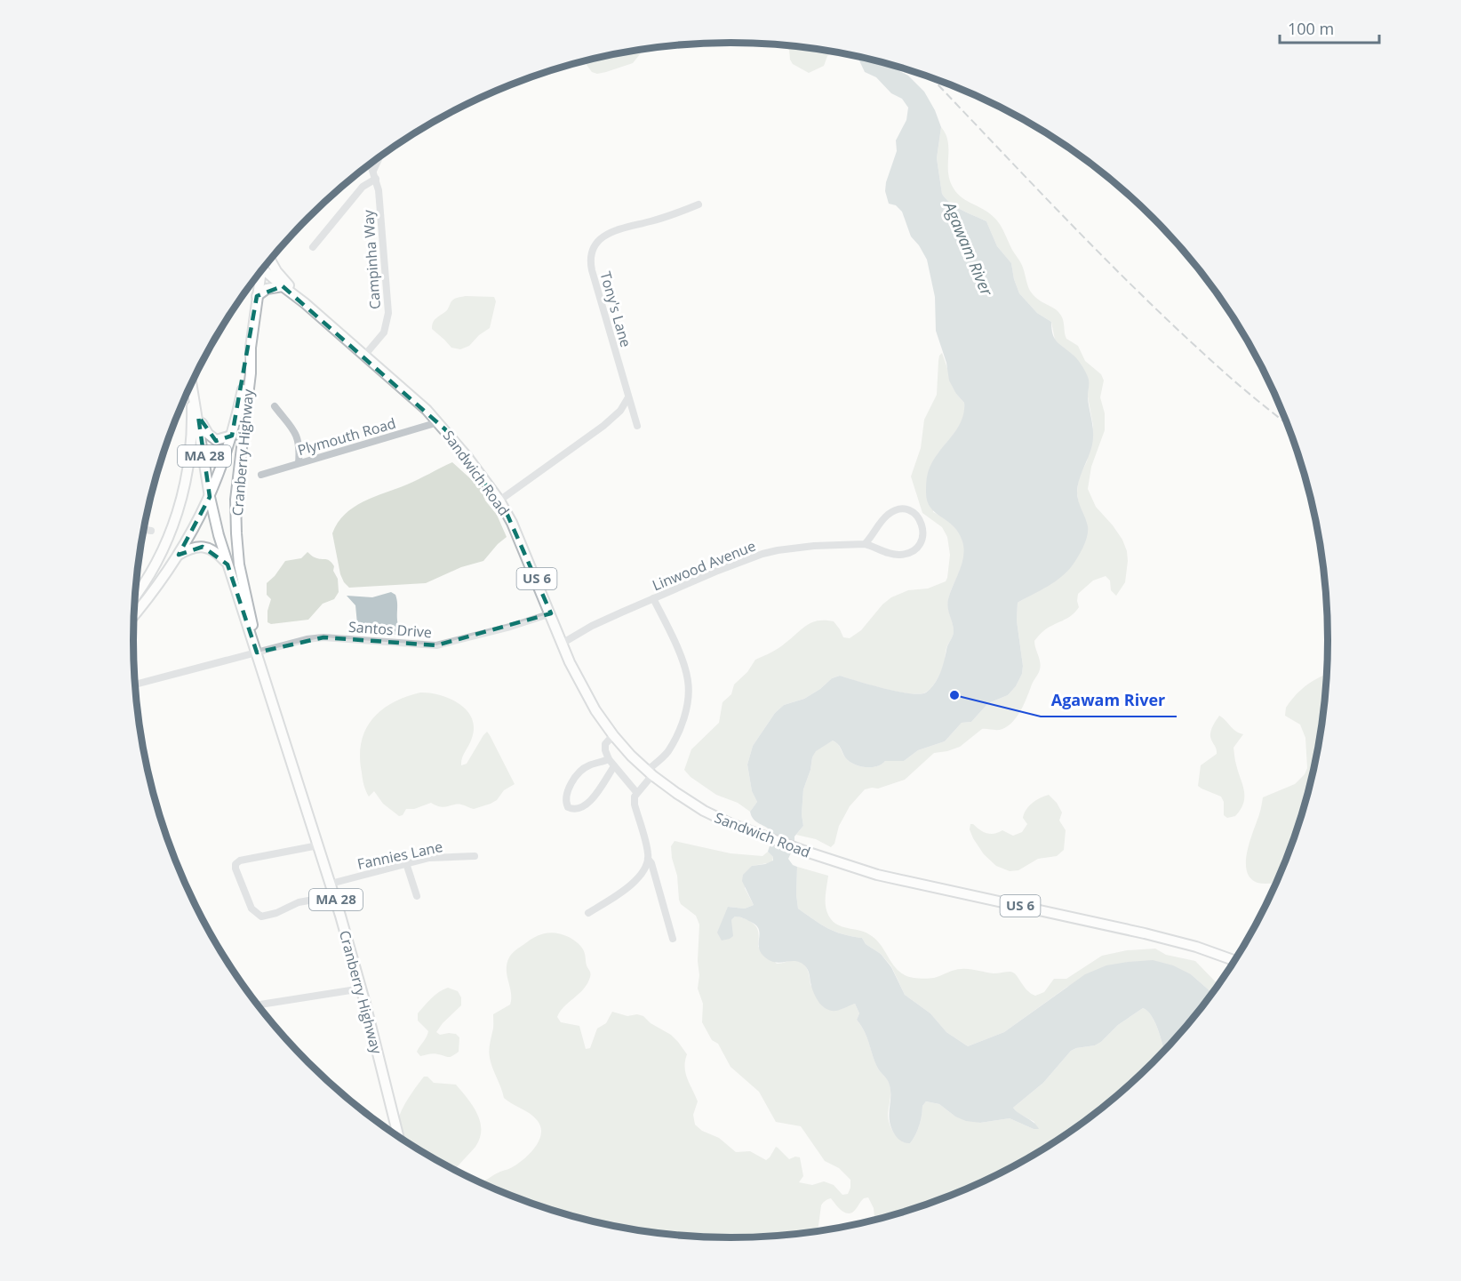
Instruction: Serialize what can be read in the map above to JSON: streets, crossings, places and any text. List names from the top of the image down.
{
  "streets": {
    "main road": [
      "Cranberry Highway",
      "MA 28",
      "Sandwich Road",
      "US 6"
    ],
    "street": [
      "Campinha Way",
      "Tony's Lane",
      "Plymouth Road",
      "Linwood Avenue",
      "Santos Drive",
      "Fannies Lane"
    ]
  },
  "crossings": [
    ["Campinha Way", "Sandwich Road"],
    ["Plymouth Road", "Sandwich Road"],
    ["Cranberry Highway", "Santos Drive"],
    ["Cranberry Highway", "Fannies Lane"],
    ["Sandwich Road", "Linwood Avenue"],
    ["Sandwich Road", "Santos Drive"]
  ],
  "water": ["Agawam River"],
  "places": ["Agawam River"],
  "scale_bar": "100 m"
}
